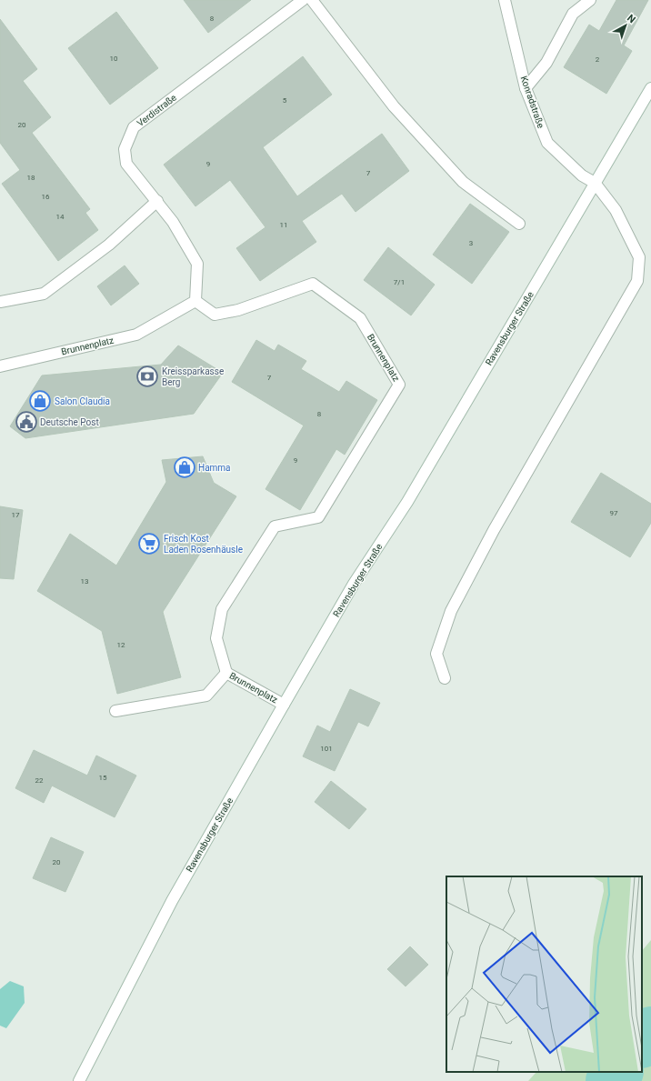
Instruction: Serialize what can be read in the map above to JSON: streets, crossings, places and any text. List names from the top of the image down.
{
  "streets": {
    "street": [
      "Konradstraße",
      "Verdistraße",
      "Ravensburger Straße",
      "Brunnenplatz"
    ]
  },
  "crossings": [
    ["Konradstraße", "Ravensburger Straße"],
    ["Verdistraße", "Brunnenplatz"],
    ["Ravensburger Straße", "Brunnenplatz"]
  ],
  "places": {
    "bank": ["Kreissparkasse Berg"],
    "shop": ["Salon Claudia", "Hamma"],
    "public building": ["Deutsche Post"],
    "supermarket": ["Frisch Kost Laden Rosenhäusle"]
  },
  "house_numbers": [
    "8",
    "10",
    "2",
    "5",
    "20",
    "9",
    "7",
    "18",
    "16",
    "14",
    "11",
    "3",
    "7/1",
    "7",
    "8",
    "9",
    "97",
    "17",
    "13",
    "12",
    "101",
    "15",
    "22",
    "20"
  ],
  "north": "top right"
}
